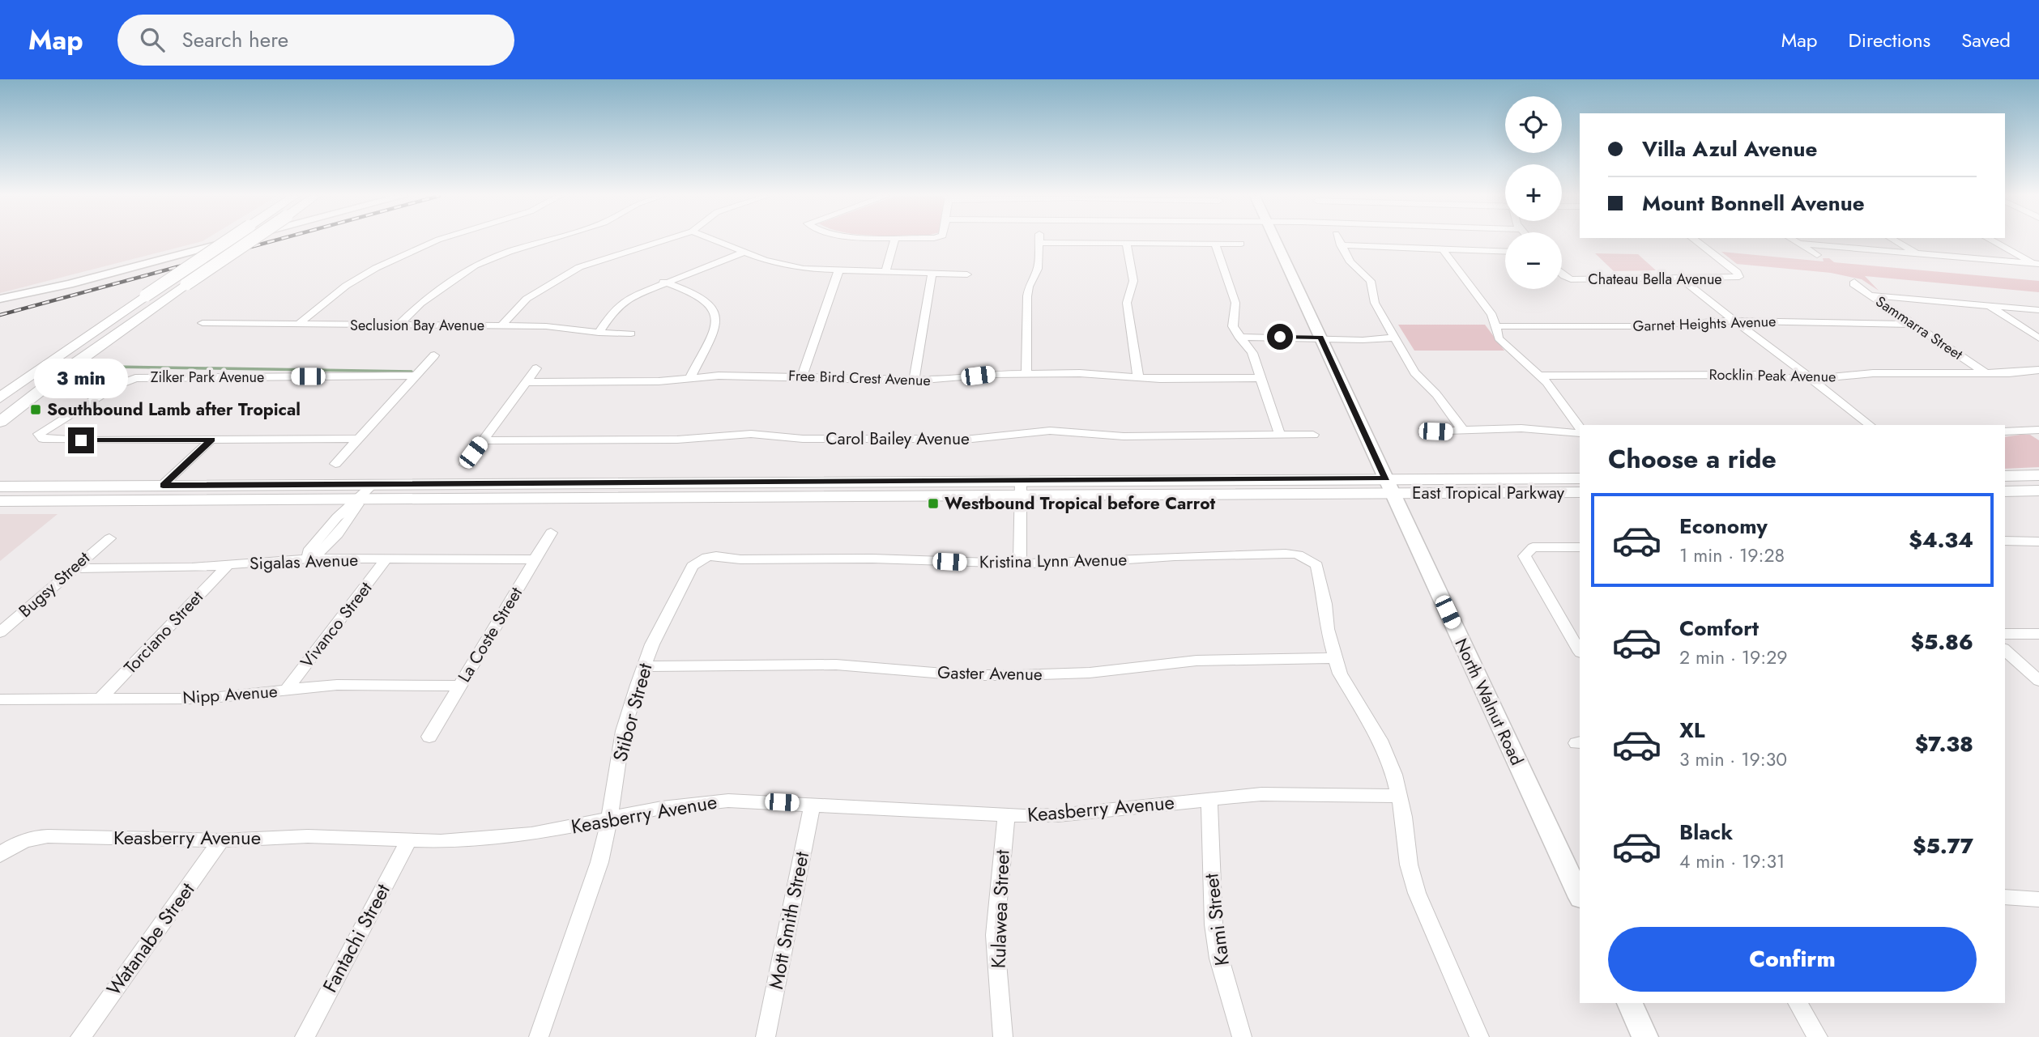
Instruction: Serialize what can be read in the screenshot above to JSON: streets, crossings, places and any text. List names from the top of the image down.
{
  "streets": {
    "main road": ["East Tropical Parkway"],
    "street": [
      "Chateau Bella Avenue",
      "Garnet Heights Avenue",
      "Seclusion Bay Avenue",
      "Sammarra Street",
      "Rocklin Peak Avenue",
      "Zilker Park Avenue",
      "Free Bird Crest Avenue",
      "Carol Bailey Avenue",
      "Kristina Lynn Avenue",
      "Sigalas Avenue",
      "Bugsy Street",
      "Vivanco Street",
      "Torciano Street",
      "La Coste Street",
      "Gaster Avenue",
      "Nipp Avenue",
      "North Walnut Road",
      "Stibor Street",
      "Keasberry Avenue",
      "Kulawea Street",
      "Kami Street",
      "Mott Smith Street",
      "Fantachi Street",
      "Watanabe Street"
    ]
  },
  "crossings": [
    ["Garnet Heights Avenue", "Sammarra Street"],
    ["Sammarra Street", "Rocklin Peak Avenue"],
    ["East Tropical Parkway", "North Walnut Road"],
    ["Kristina Lynn Avenue", "Gaster Avenue"],
    ["Kristina Lynn Avenue", "Stibor Street"],
    ["Sigalas Avenue", "Bugsy Street"],
    ["Sigalas Avenue", "Vivanco Street"],
    ["Sigalas Avenue", "Torciano Street"],
    ["Sigalas Avenue", "La Coste Street"],
    ["Vivanco Street", "Nipp Avenue"],
    ["Torciano Street", "Nipp Avenue"],
    ["La Coste Street", "Nipp Avenue"],
    ["Gaster Avenue", "Stibor Street"],
    ["Stibor Street", "Keasberry Avenue"],
    ["Keasberry Avenue", "Kulawea Street"],
    ["Keasberry Avenue", "Kami Street"],
    ["Keasberry Avenue", "Mott Smith Street"],
    ["Keasberry Avenue", "Fantachi Street"],
    ["Keasberry Avenue", "Watanabe Street"]
  ],
  "places": {
    "transit": ["Southbound Lamb after Tropical", "Westbound Tropical before Carrot"]
  },
  "page": {
    "header": "Map",
    "search": "Search here",
    "nav": ["Map", "Directions", "Saved"],
    "map_buttons": ["+", "−"],
    "banner": ["Villa Azul Avenue", "Mount Bonnell Avenue"],
    "bubble": "3 min",
    "heading": "Choose a ride",
    "list": [
      {
        "name": "Economy",
        "note": "1 min · 19:28",
        "value": "$4.34"
      },
      {
        "name": "Comfort",
        "note": "2 min · 19:29",
        "value": "$5.86"
      },
      {
        "name": "XL",
        "note": "3 min · 19:30",
        "value": "$7.38"
      },
      {
        "name": "Black",
        "note": "4 min · 19:31",
        "value": "$5.77"
      }
    ],
    "buttons": "Confirm"
  }
}
